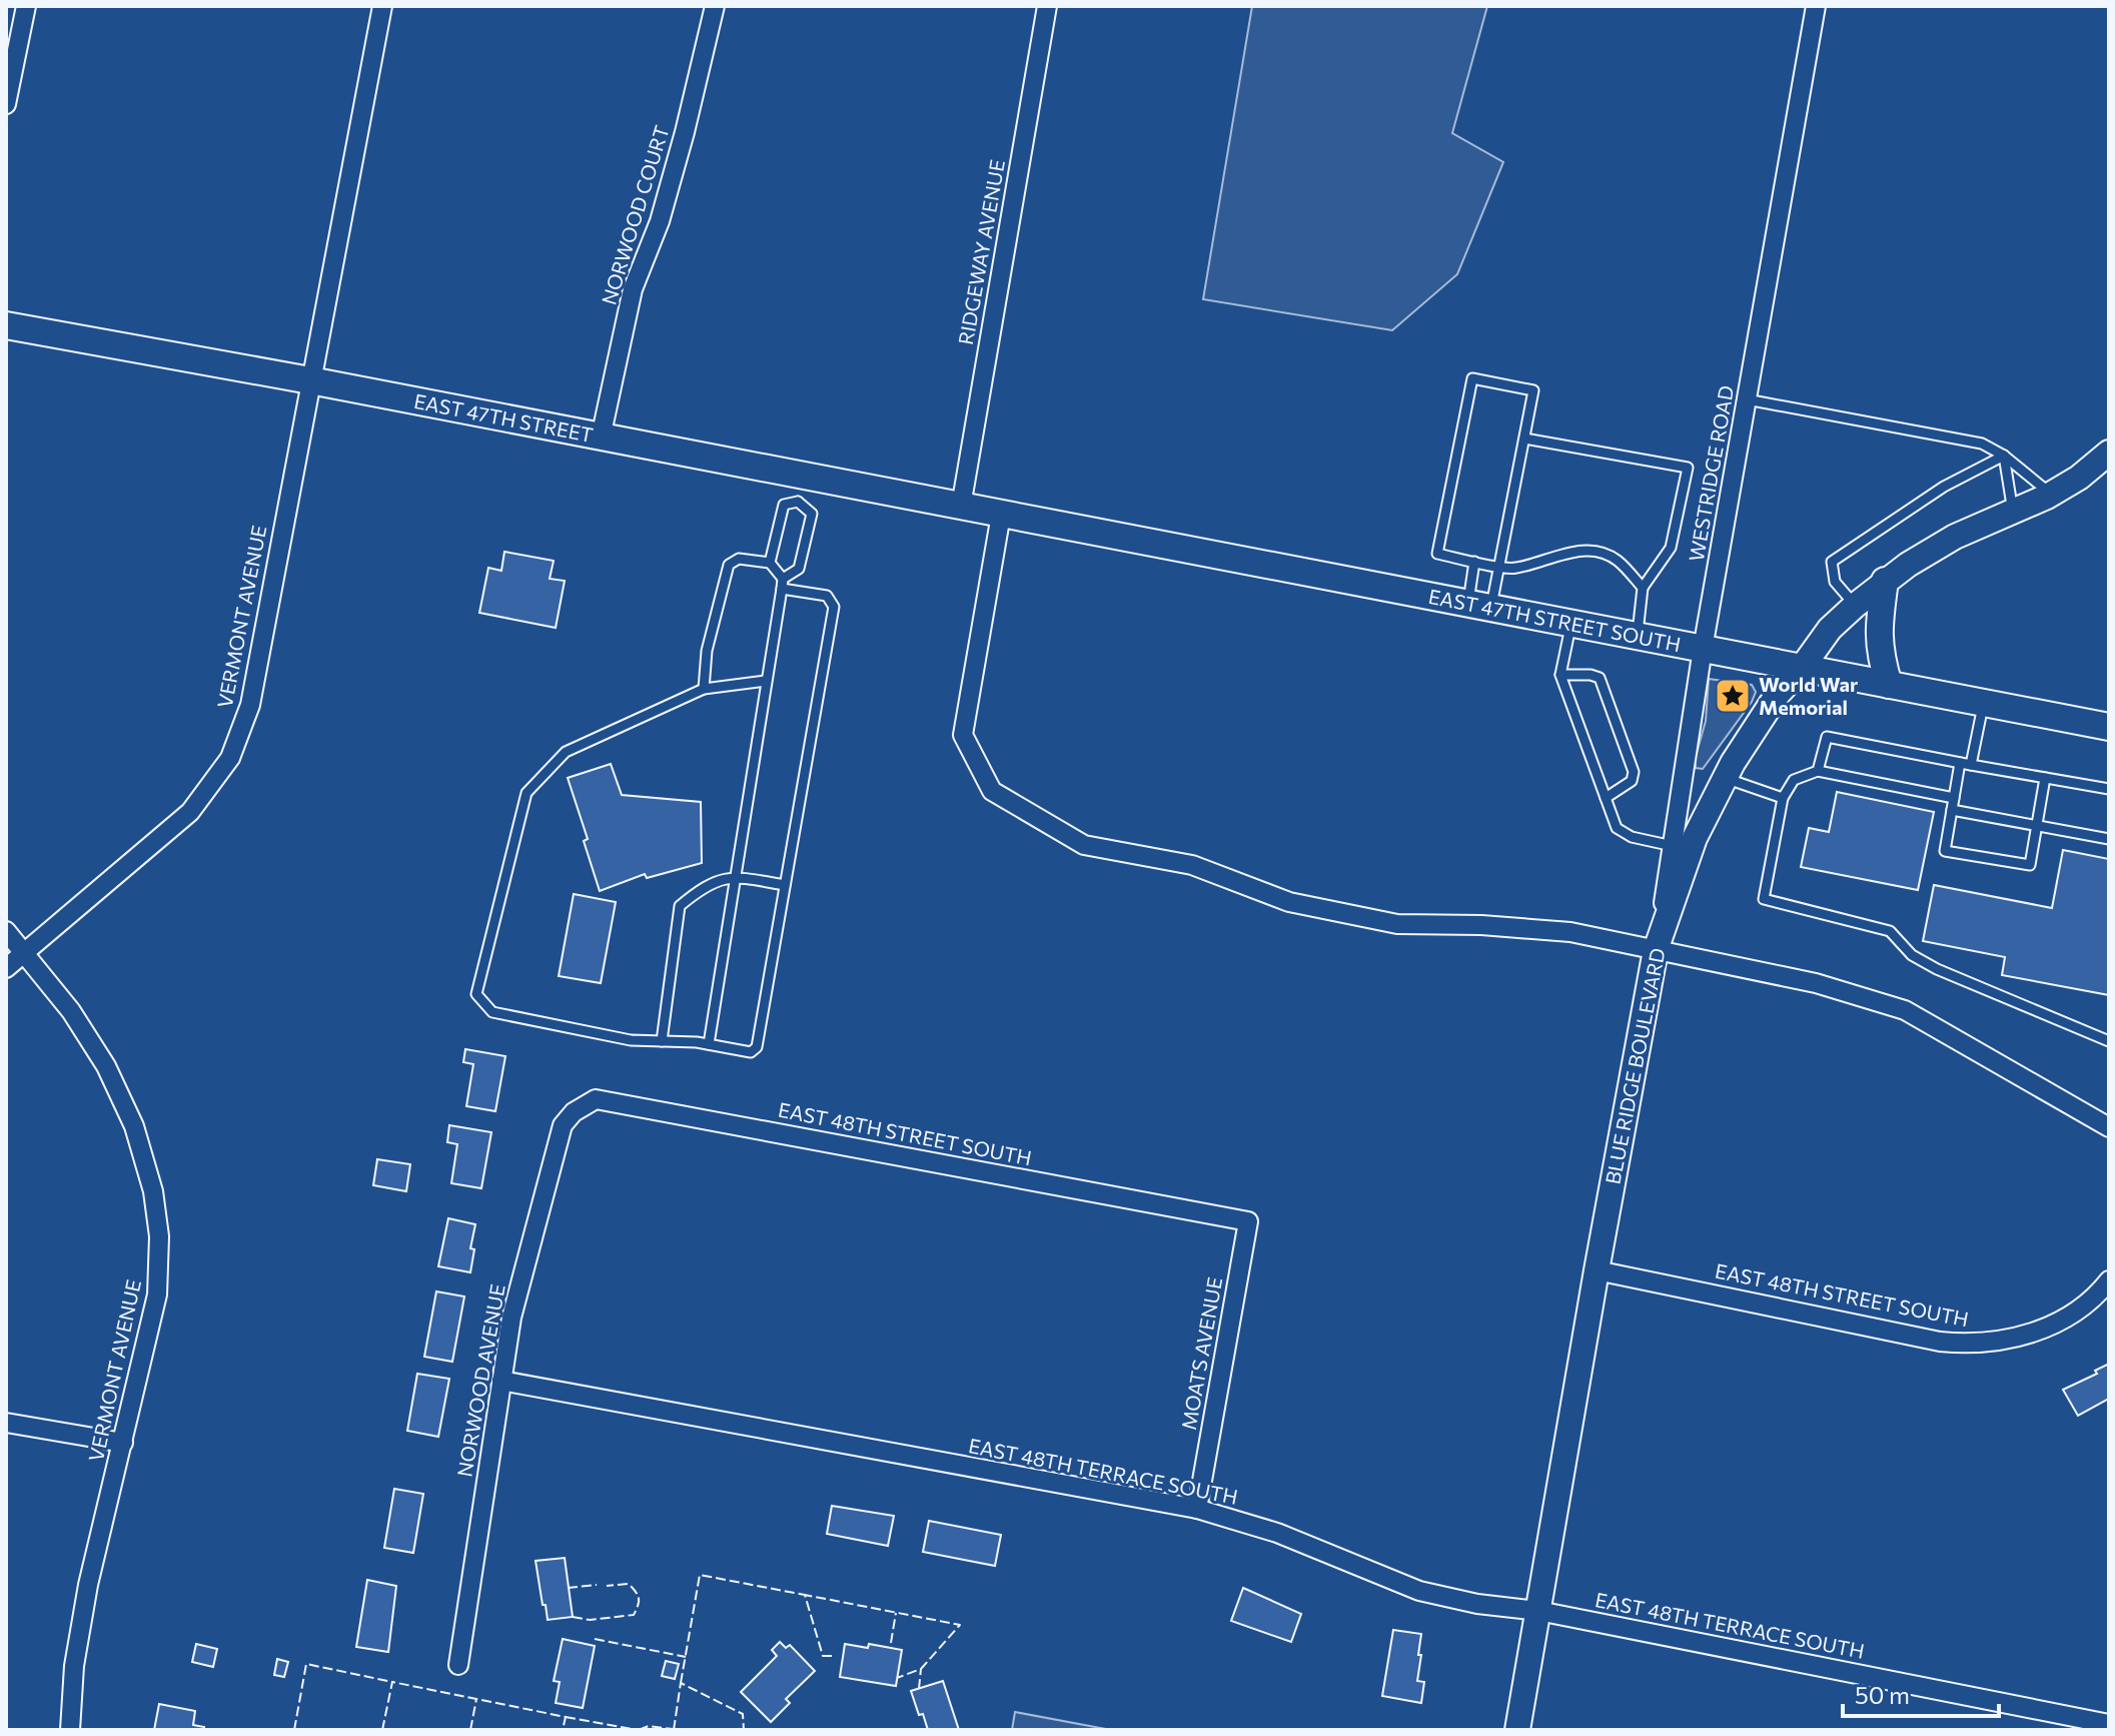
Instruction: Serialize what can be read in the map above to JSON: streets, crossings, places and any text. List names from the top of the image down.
{
  "streets": {
    "main road": ["EAST 47TH STREET", "EAST 47TH STREET SOUTH"],
    "street": [
      "NORWOOD COURT",
      "RIDGEWAY AVENUE",
      "WESTRIDGE ROAD",
      "VERMONT AVENUE",
      "BLUE RIDGE BOULEVARD",
      "EAST 48TH STREET SOUTH",
      "MOATS AVENUE",
      "NORWOOD AVENUE",
      "EAST 48TH TERRACE SOUTH"
    ]
  },
  "crossings": [
    ["NORWOOD COURT", "EAST 47TH STREET"],
    ["RIDGEWAY AVENUE", "EAST 47TH STREET"],
    ["EAST 47TH STREET", "VERMONT AVENUE"],
    ["EAST 47TH STREET", "EAST 47TH STREET SOUTH"],
    ["WESTRIDGE ROAD", "EAST 47TH STREET SOUTH"],
    ["WESTRIDGE ROAD", "BLUE RIDGE BOULEVARD"],
    ["EAST 47TH STREET SOUTH", "BLUE RIDGE BOULEVARD"],
    ["BLUE RIDGE BOULEVARD", "EAST 48TH STREET SOUTH"],
    ["BLUE RIDGE BOULEVARD", "EAST 48TH TERRACE SOUTH"],
    ["EAST 48TH STREET SOUTH", "MOATS AVENUE"],
    ["EAST 48TH STREET SOUTH", "NORWOOD AVENUE"],
    ["MOATS AVENUE", "EAST 48TH TERRACE SOUTH"],
    ["NORWOOD AVENUE", "EAST 48TH TERRACE SOUTH"]
  ],
  "places": {
    "place": ["World War Memorial"]
  },
  "scale_bar": "50 m"
}
